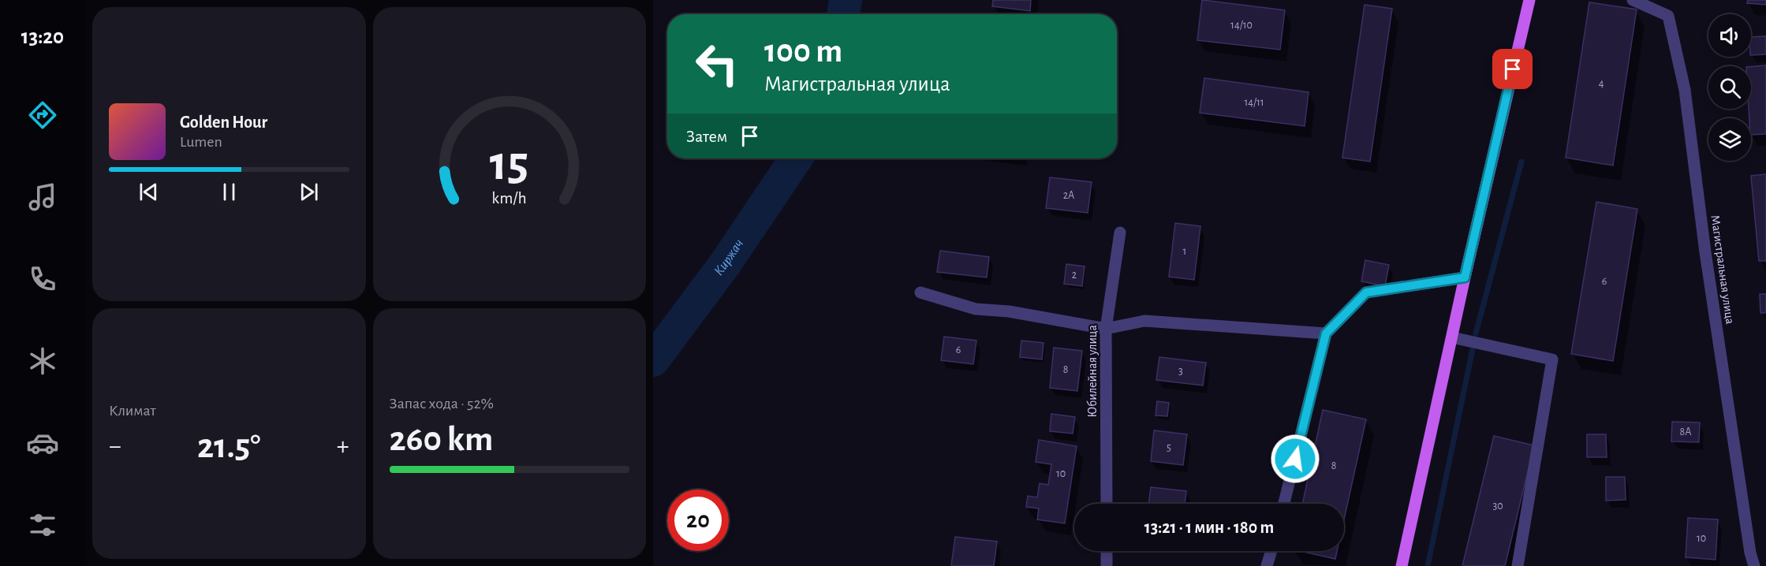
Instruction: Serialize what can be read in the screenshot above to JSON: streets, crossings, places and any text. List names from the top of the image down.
{
  "streets": {
    "street": ["Магистральная улица", "Юбилейная улица"]
  },
  "water": ["Киржач"],
  "house_numbers": [
    "14/10",
    "4",
    "14/11",
    "2А",
    "1",
    "2",
    "6",
    "6",
    "8",
    "3",
    "8А",
    "5",
    "8",
    "10",
    "30",
    "10"
  ],
  "page": {
    "tabs": "13:20",
    "turn": ["100 m", "Магистральная улица"],
    "song": ["Golden Hour", "Lumen"],
    "then": "Затем",
    "tile": [
      "Климат",
      ["Запас хода · 52%", "260 km"]
    ],
    "heat": ["−", "21.5°", "+"],
    "limit": "20",
    "trip": "13:21 · 1 мин · 180 m",
    "gauge": ["15", "km/h"]
  }
}
